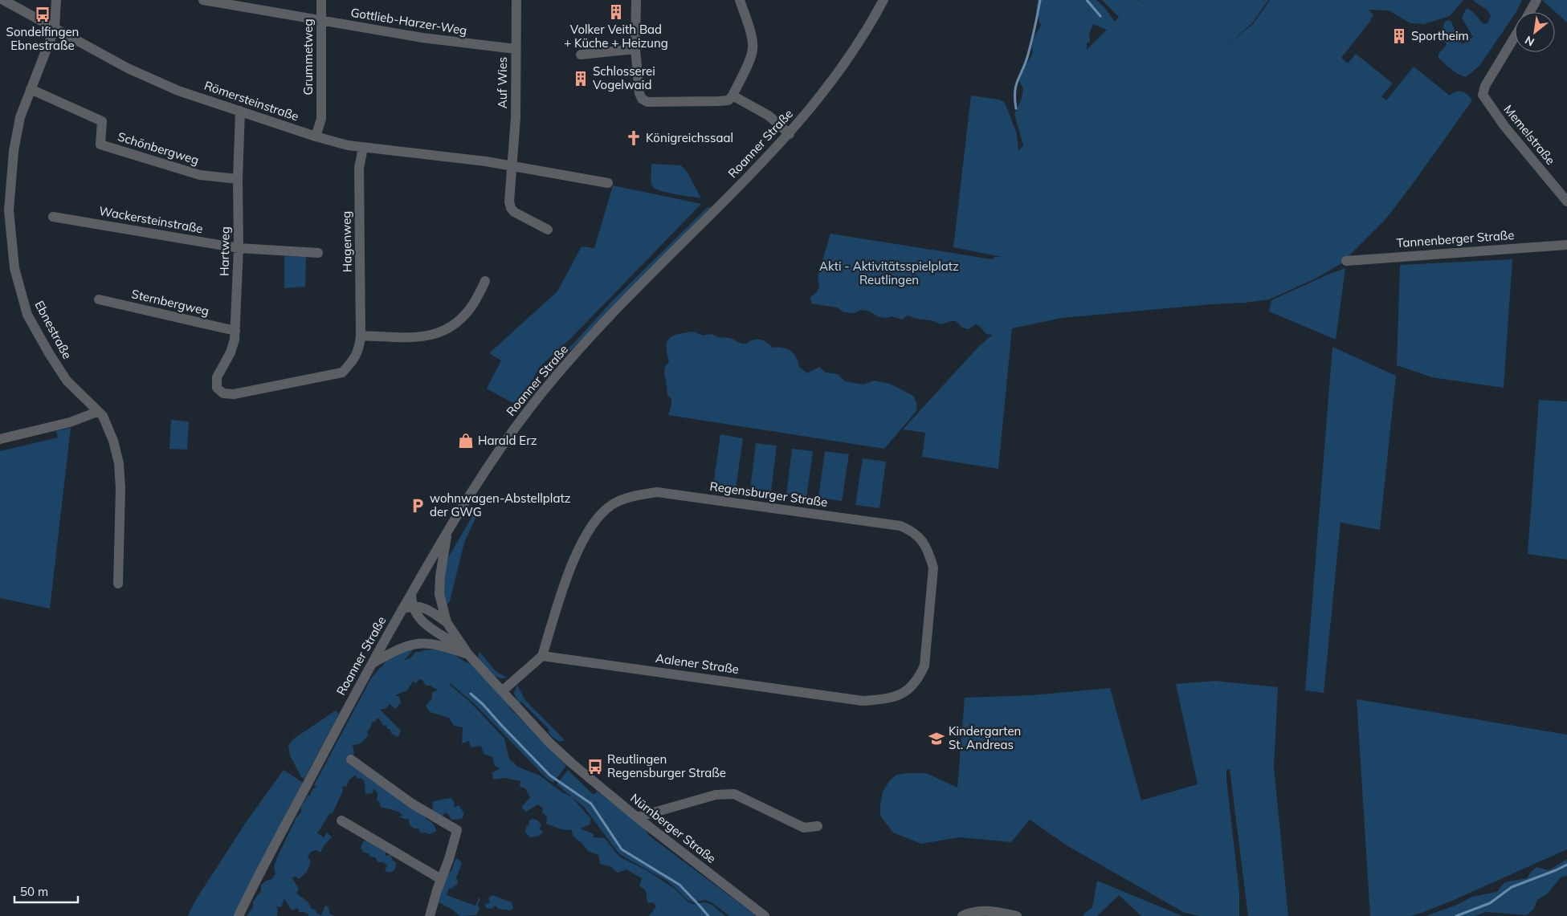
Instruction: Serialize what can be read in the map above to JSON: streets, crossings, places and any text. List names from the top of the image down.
{
  "streets": {
    "street": [
      "Gottlieb-Harzer-Weg",
      "Grummetweg",
      "Auf Wies",
      "Römersteinstraße",
      "Memelstraße",
      "Roanner Straße",
      "Schönbergweg",
      "Wackersteinstraße",
      "Tannenberger Straße",
      "Hagenweg",
      "Hartweg",
      "Sternbergweg",
      "Ebnestraße",
      "Regensburger Straße",
      "Aalener Straße",
      "Nürnberger Straße"
    ]
  },
  "crossings": [
    ["Gottlieb-Harzer-Weg", "Grummetweg"],
    ["Gottlieb-Harzer-Weg", "Auf Wies"],
    ["Grummetweg", "Römersteinstraße"],
    ["Auf Wies", "Römersteinstraße"],
    ["Römersteinstraße", "Hagenweg"],
    ["Römersteinstraße", "Hartweg"],
    ["Römersteinstraße", "Ebnestraße"],
    ["Roanner Straße", "Nürnberger Straße"],
    ["Schönbergweg", "Hartweg"],
    ["Schönbergweg", "Ebnestraße"],
    ["Wackersteinstraße", "Hartweg"],
    ["Hagenweg", "Hartweg"],
    ["Hartweg", "Sternbergweg"],
    ["Regensburger Straße", "Aalener Straße"]
  ],
  "parks": ["Akti - Aktivitätsspielplatz Reutlingen"],
  "places": {
    "building": ["Volker Veith Bad + Küche + Heizung", "Sportheim", "Schlosserei Vogelwaid"],
    "bus stop": ["Sondelfingen Ebnestraße", "Reutlingen Regensburger Straße"],
    "church": ["Königreichssaal"],
    "shop": ["Harald Erz"],
    "parking": ["wohnwagen-Abstellplatz der GWG"],
    "school or university": ["Kindergarten St. Andreas"]
  },
  "scale_bar": "50 m",
  "north": "bottom left"
}
